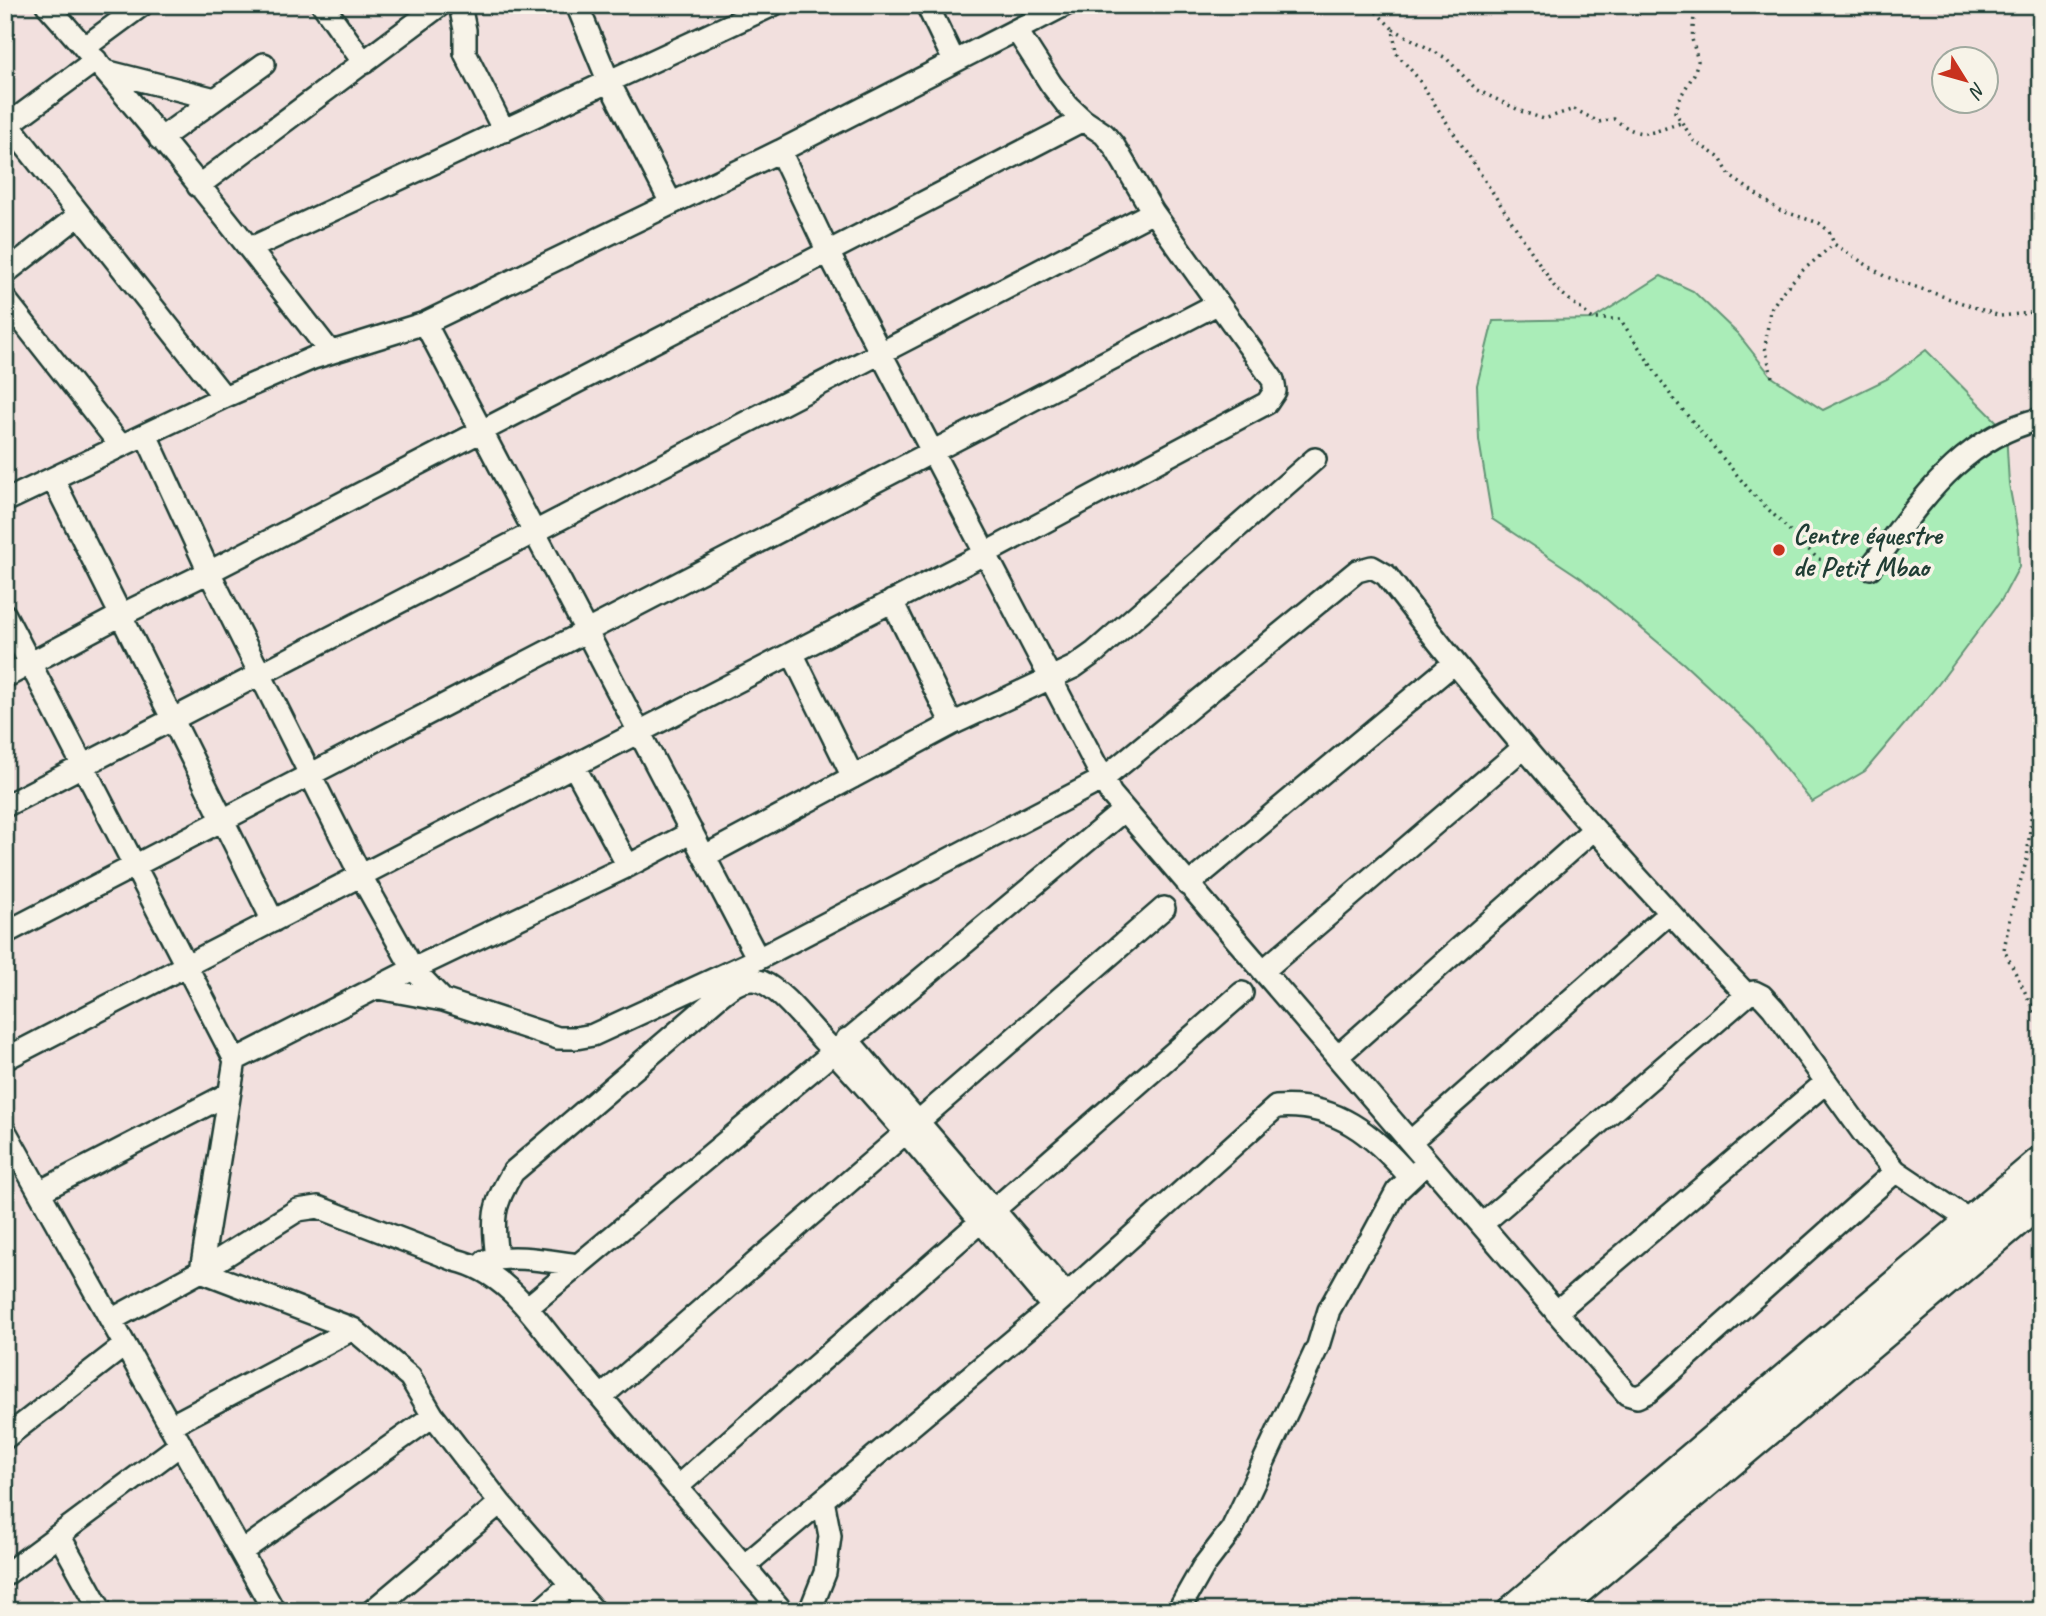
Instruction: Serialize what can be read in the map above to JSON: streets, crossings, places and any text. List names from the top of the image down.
{
  "places": ["Centre équestre de Petit Mbao"],
  "north": "bottom right"
}
